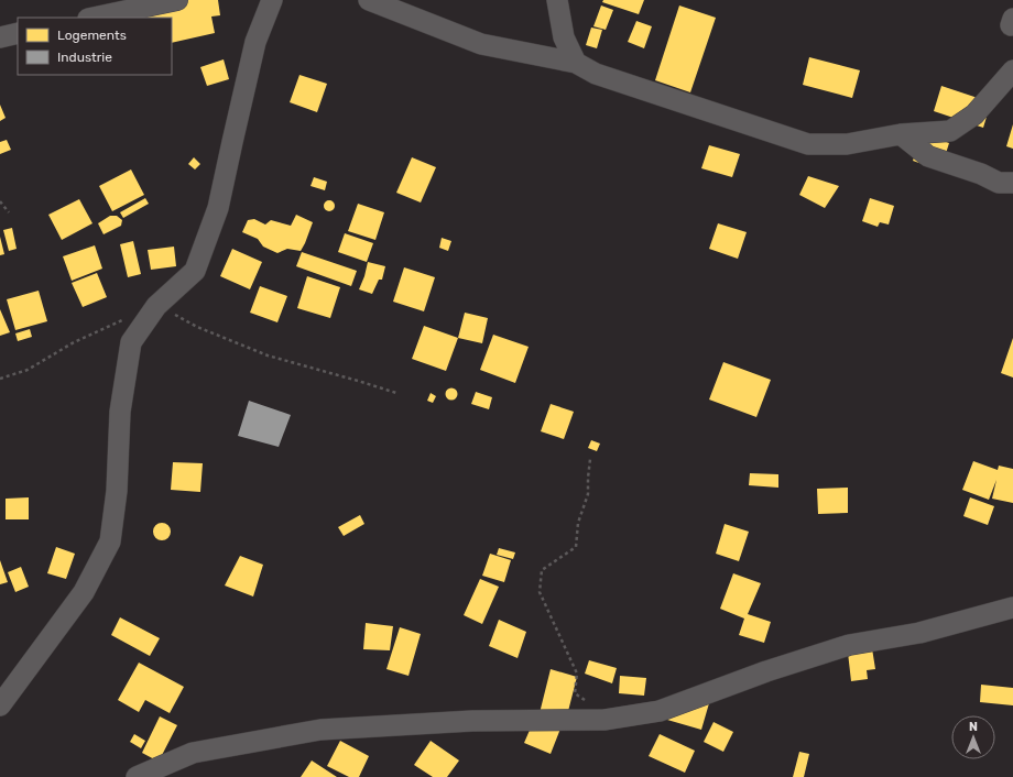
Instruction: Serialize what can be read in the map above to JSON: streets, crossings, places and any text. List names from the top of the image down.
{
  "legend": ["Logements", "Industrie"],
  "north": "top"
}
